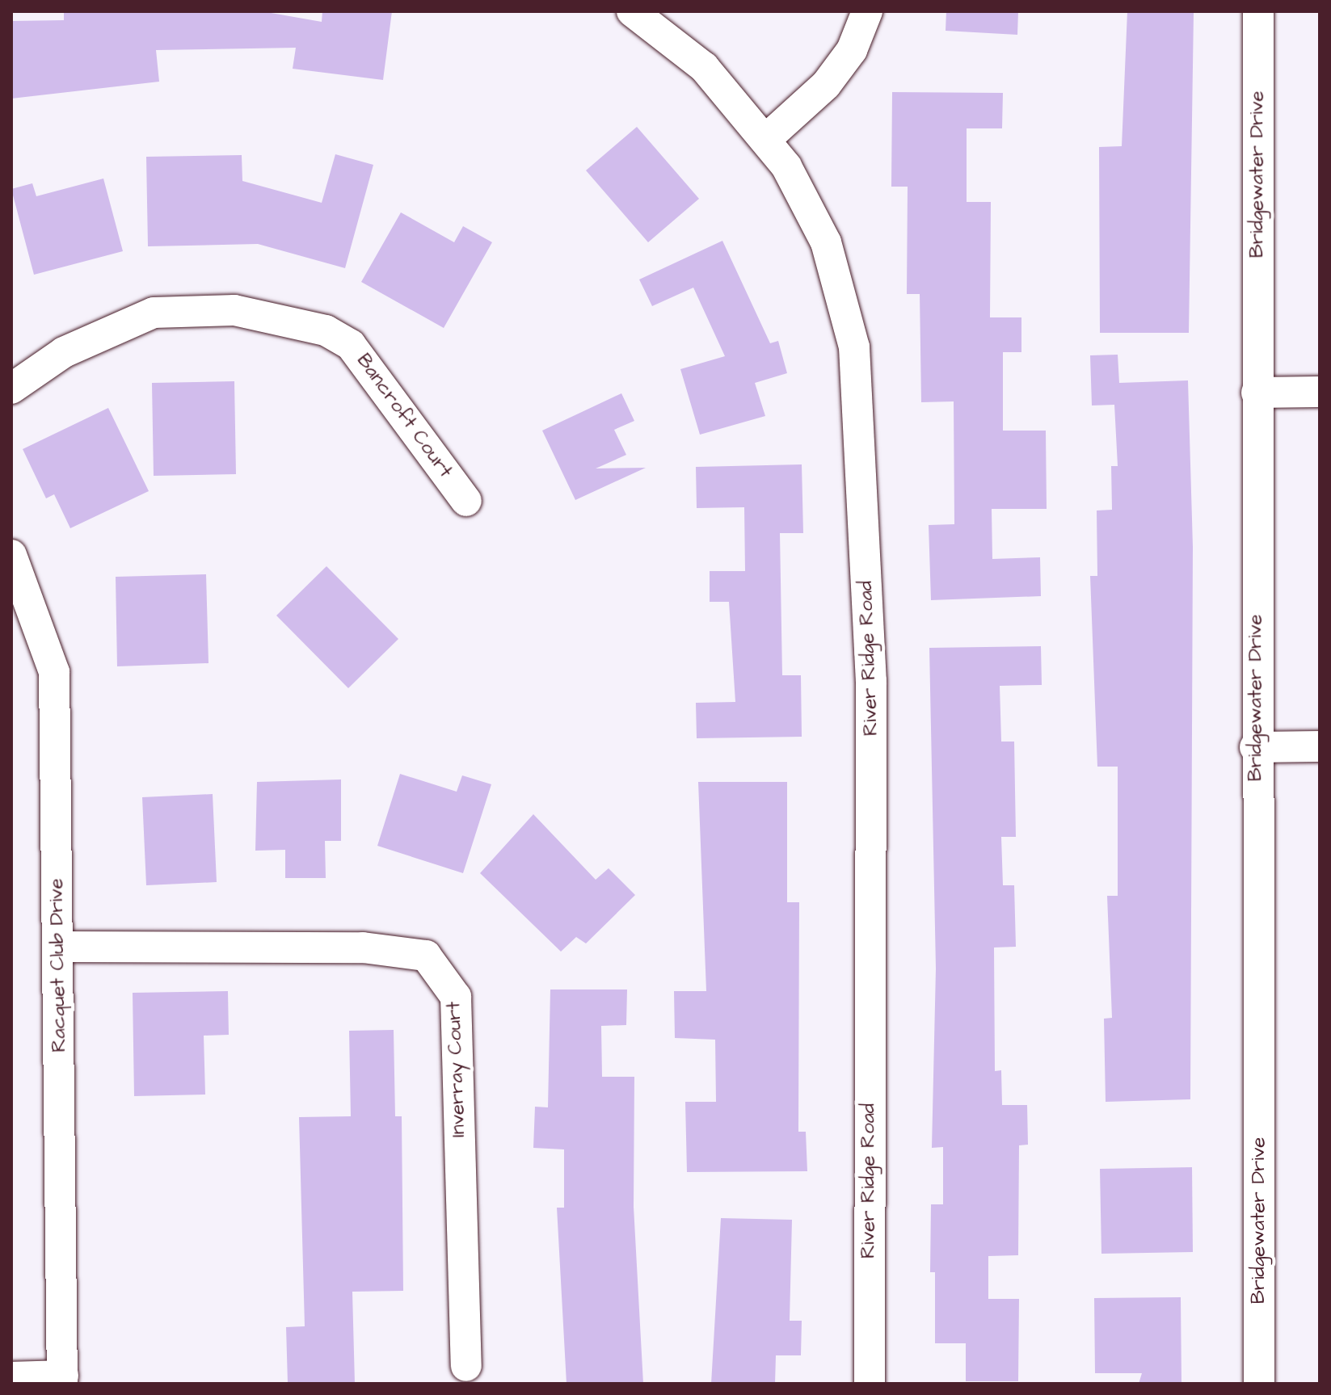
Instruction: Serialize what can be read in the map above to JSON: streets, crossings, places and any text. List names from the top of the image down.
{
  "streets": {
    "street": [
      "Bridgewater Drive",
      "Bancroft Court",
      "River Ridge Road",
      "Racquet Club Drive",
      "Inverray Court"
    ]
  },
  "crossings": [
    ["Racquet Club Drive", "Inverray Court"]
  ]
}
